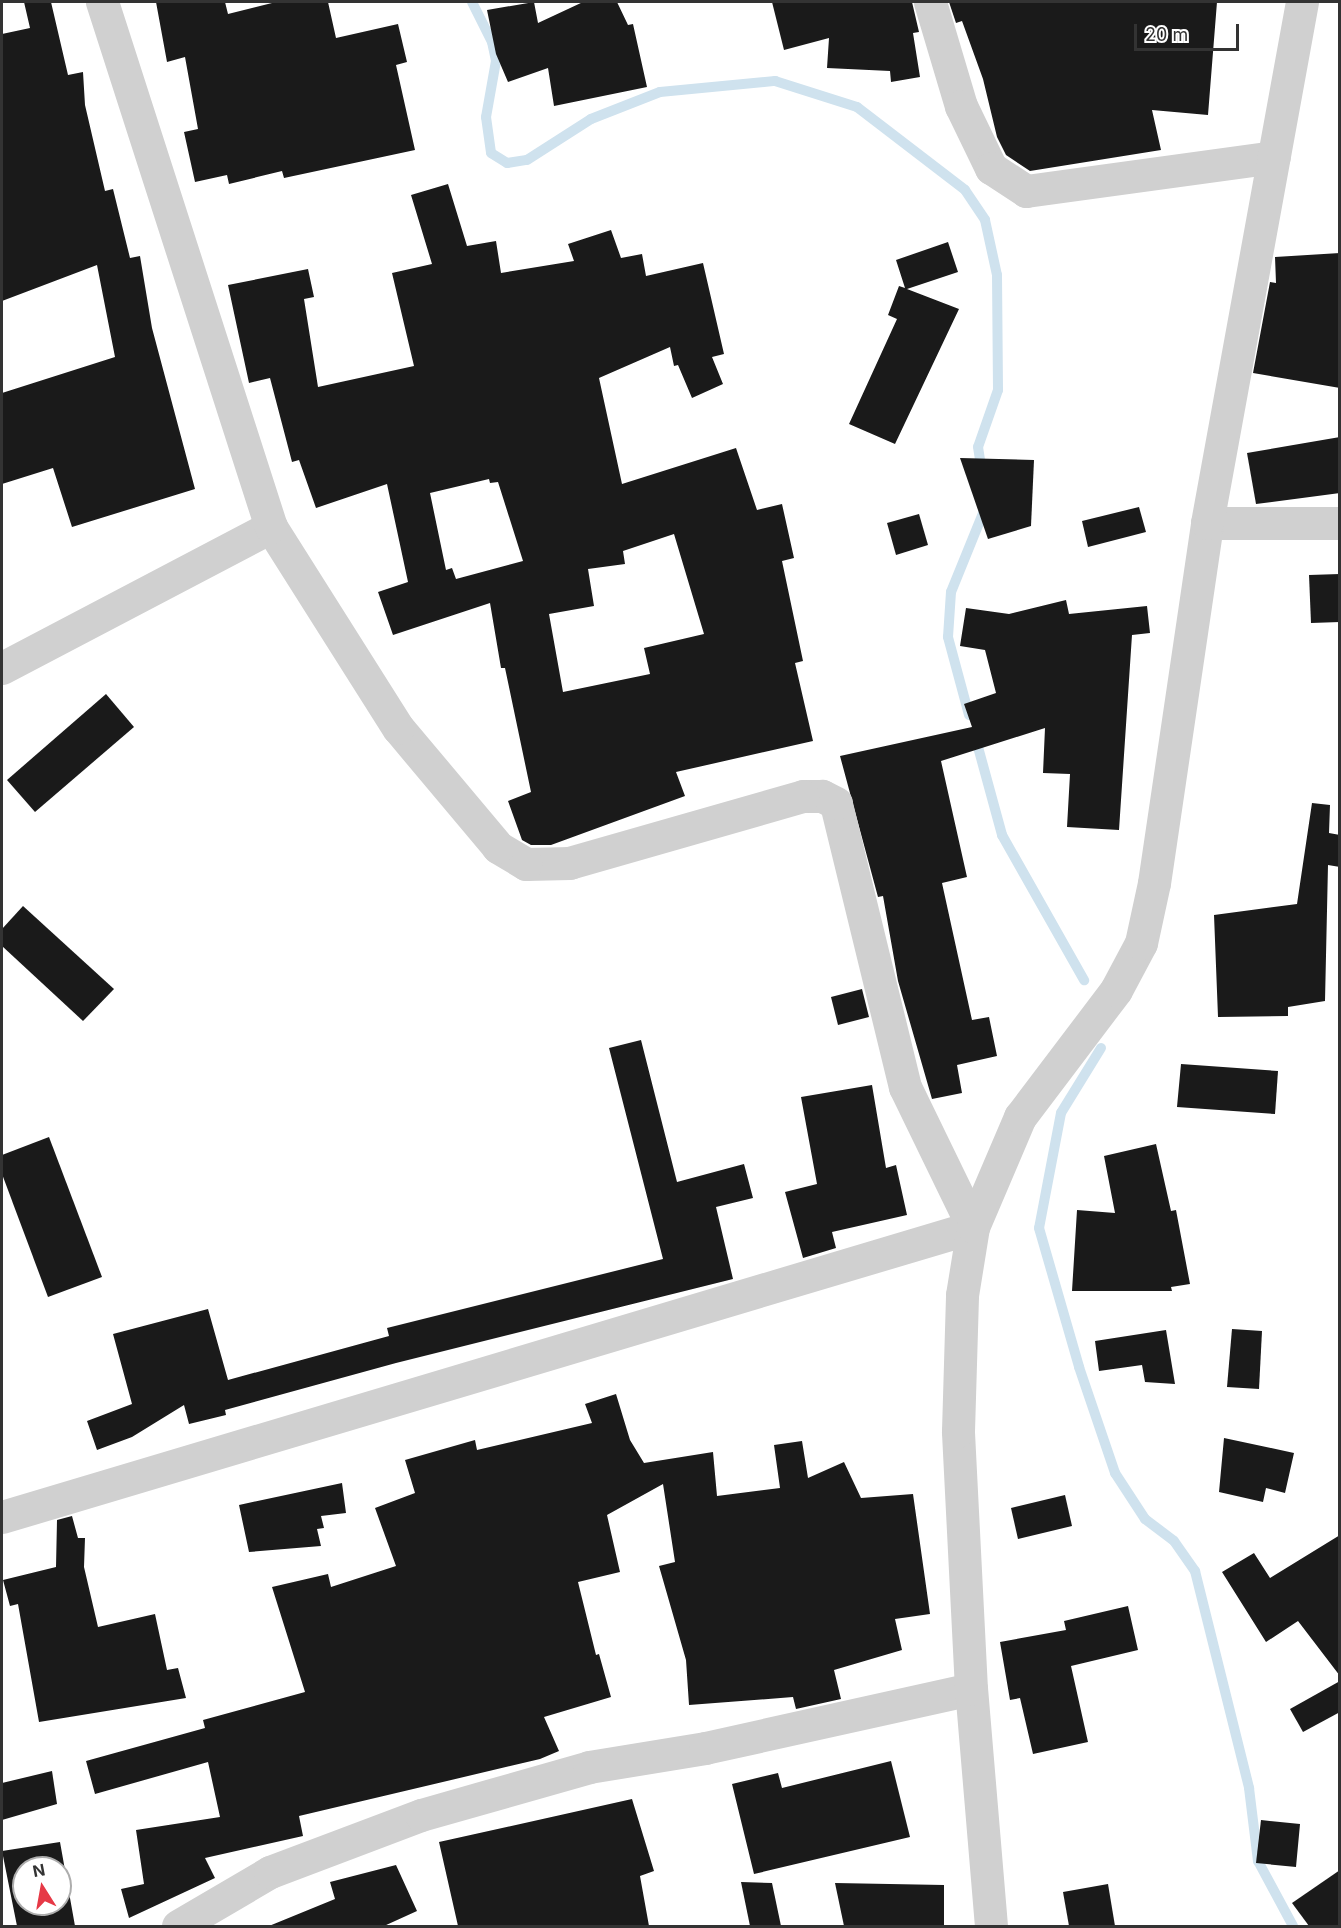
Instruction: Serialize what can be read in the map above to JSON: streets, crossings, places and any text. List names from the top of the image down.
{
  "scale_bar": "20 m",
  "north": "top"
}
